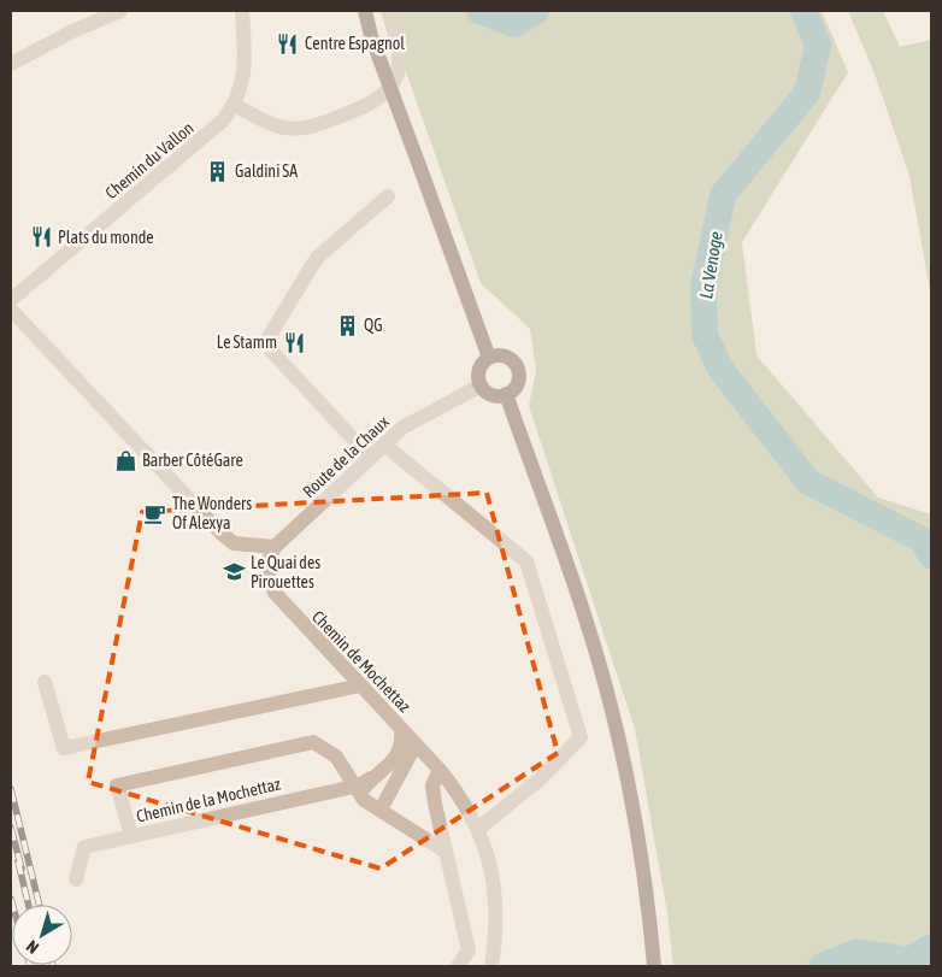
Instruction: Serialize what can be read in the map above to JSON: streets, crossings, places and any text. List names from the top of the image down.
{
  "streets": {
    "street": [
      "Chemin du Vallon",
      "Route de la Chaux",
      "Chemin de Mochettaz",
      "Chemin de la Mochettaz"
    ]
  },
  "crossings": [
    ["Route de la Chaux", "Chemin de Mochettaz"],
    ["Chemin de Mochettaz", "Chemin de la Mochettaz"]
  ],
  "water": ["La Venoge"],
  "places": {
    "restaurant": ["Centre Espagnol", "Plats du monde", "Le Stamm"],
    "building": ["Galdini SA", "QG"],
    "shop": ["Barber CôtéGare"],
    "cafe": ["The Wonders Of Alexya"],
    "school or university": ["Le Quai des Pirouettes"]
  },
  "north": "bottom left"
}
